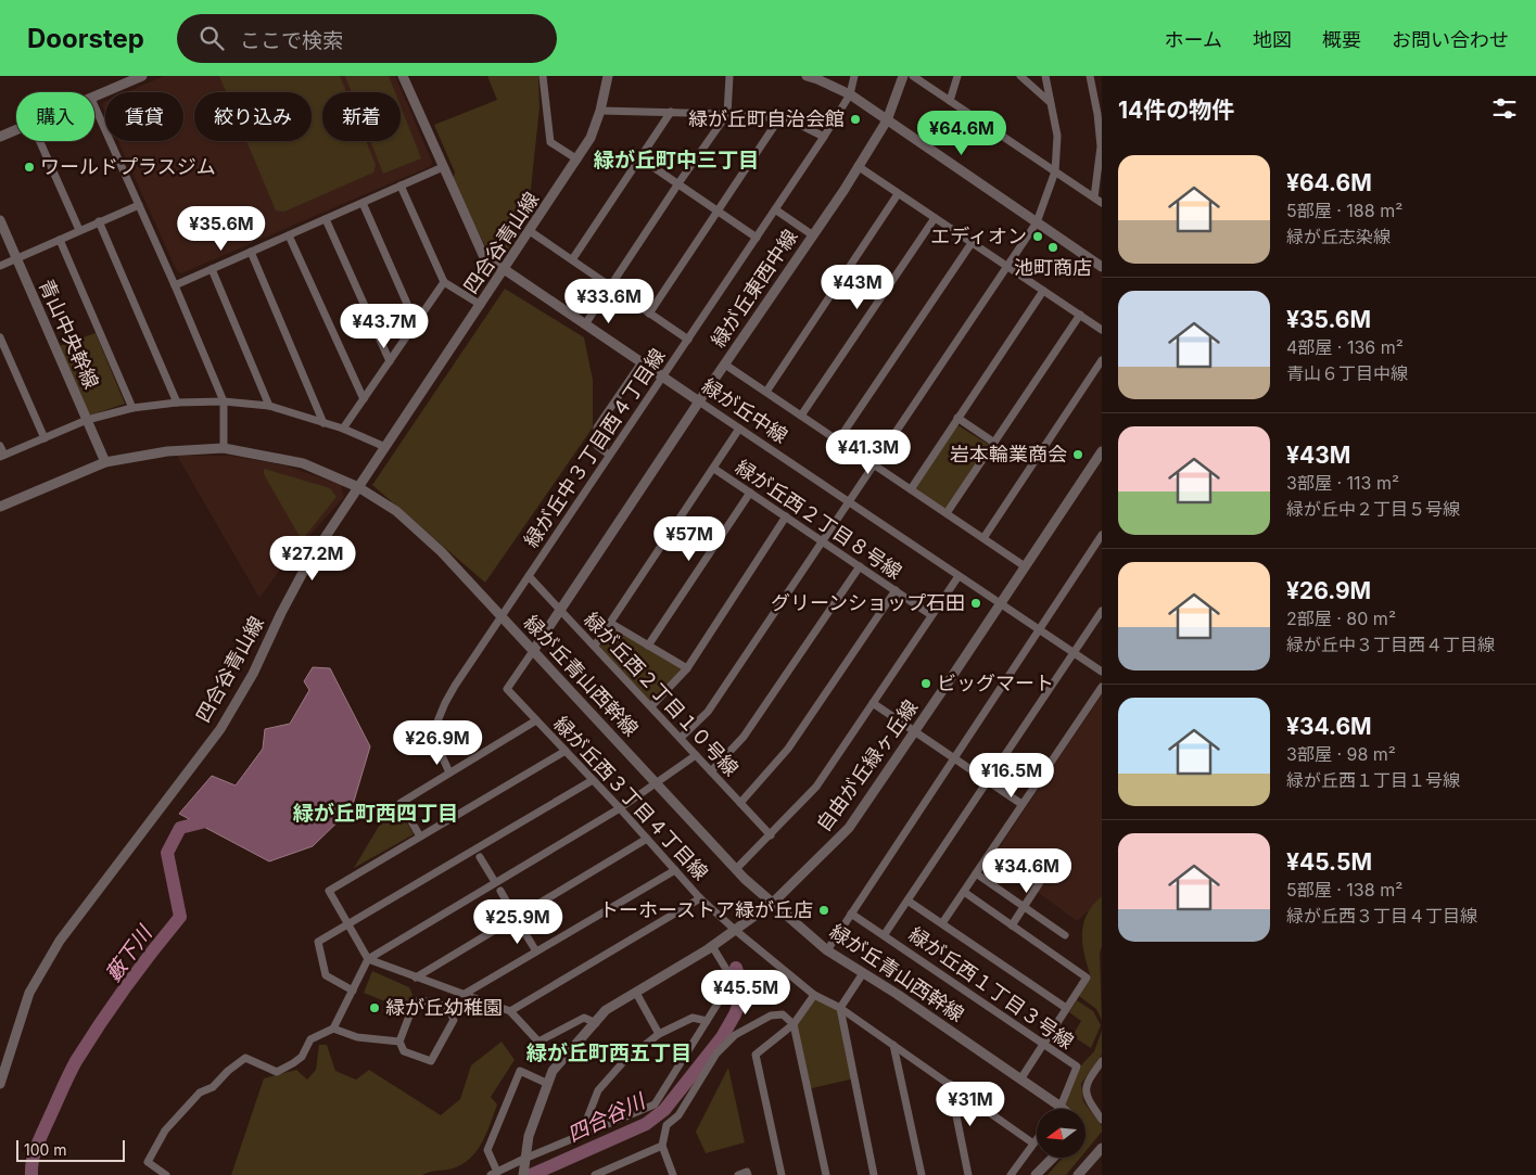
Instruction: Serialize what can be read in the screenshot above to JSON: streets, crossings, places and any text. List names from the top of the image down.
{
  "streets": {
    "street": [
      "四合谷青山線",
      "緑が丘東西中線",
      "青山中央幹線",
      "緑が丘中線",
      "緑が丘中３丁目西４丁目線",
      "緑が丘西２丁目８号線",
      "緑が丘青山西幹線",
      "緑が丘西２丁目１０号線",
      "自由が丘緑ヶ丘線",
      "緑が丘西３丁目４丁目線",
      "緑が丘西１丁目３号線"
    ]
  },
  "crossings": [
    ["四合谷青山線", "緑が丘中線"],
    ["四合谷青山線", "緑が丘青山西幹線"],
    ["緑が丘東西中線", "緑が丘中線"],
    ["緑が丘東西中線", "緑が丘青山西幹線"],
    ["緑が丘東西中線", "緑が丘西２丁目１０号線"],
    ["緑が丘東西中線", "緑が丘西３丁目４丁目線"],
    ["青山中央幹線", "緑が丘青山西幹線"],
    ["緑が丘中線", "緑が丘中３丁目西４丁目線"],
    ["緑が丘中線", "自由が丘緑ヶ丘線"],
    ["緑が丘中３丁目西４丁目線", "緑が丘青山西幹線"],
    ["緑が丘中３丁目西４丁目線", "緑が丘西２丁目１０号線"],
    ["緑が丘青山西幹線", "自由が丘緑ヶ丘線"],
    ["緑が丘青山西幹線", "緑が丘西３丁目４丁目線"],
    ["緑が丘青山西幹線", "緑が丘西１丁目３号線"],
    ["自由が丘緑ヶ丘線", "緑が丘西３丁目４丁目線"]
  ],
  "districts": ["緑が丘町中三丁目", "緑が丘町西四丁目", "緑が丘町西五丁目"],
  "water": ["藪下川", "四合谷川"],
  "places": [
    "緑が丘町自治会館",
    "ワールドプラスジム",
    "エディオン",
    "池町商店",
    "岩本輪業商会",
    "グリーンショップ石田",
    "ビッグマート",
    "トーホーストア緑が丘店",
    "緑が丘幼稚園"
  ],
  "scale_bar": "100 m",
  "north": "left",
  "page": {
    "header": "Doorstep",
    "search": "ここで検索",
    "nav": [
      "ホーム",
      "地図",
      "概要",
      "お問い合わせ"
    ],
    "heading": "14件の物件",
    "chip": [
      "購入",
      "賃貸",
      "絞り込み",
      "新着"
    ],
    "price": [
      "¥64.6M",
      "¥35.6M",
      "¥43M",
      "¥33.6M",
      "¥43.7M",
      "¥41.3M",
      "¥57M",
      "¥27.2M",
      "¥26.9M",
      "¥16.5M",
      "¥34.6M",
      "¥25.9M",
      "¥45.5M",
      "¥31M"
    ],
    "list": [
      {
        "name": "¥64.6M",
        "note": "5部屋 · 188 m² · 緑が丘志染線"
      },
      {
        "name": "¥35.6M",
        "note": "4部屋 · 136 m² · 青山６丁目中線"
      },
      {
        "name": "¥43M",
        "note": "3部屋 · 113 m² · 緑が丘中２丁目５号線"
      },
      {
        "name": "¥26.9M",
        "note": "2部屋 · 80 m² · 緑が丘中３丁目西４丁目線"
      },
      {
        "name": "¥34.6M",
        "note": "3部屋 · 98 m² · 緑が丘西１丁目１号線"
      },
      {
        "name": "¥45.5M",
        "note": "5部屋 · 138 m² · 緑が丘西３丁目４丁目線"
      }
    ],
    "scale": "100 m"
  }
}
